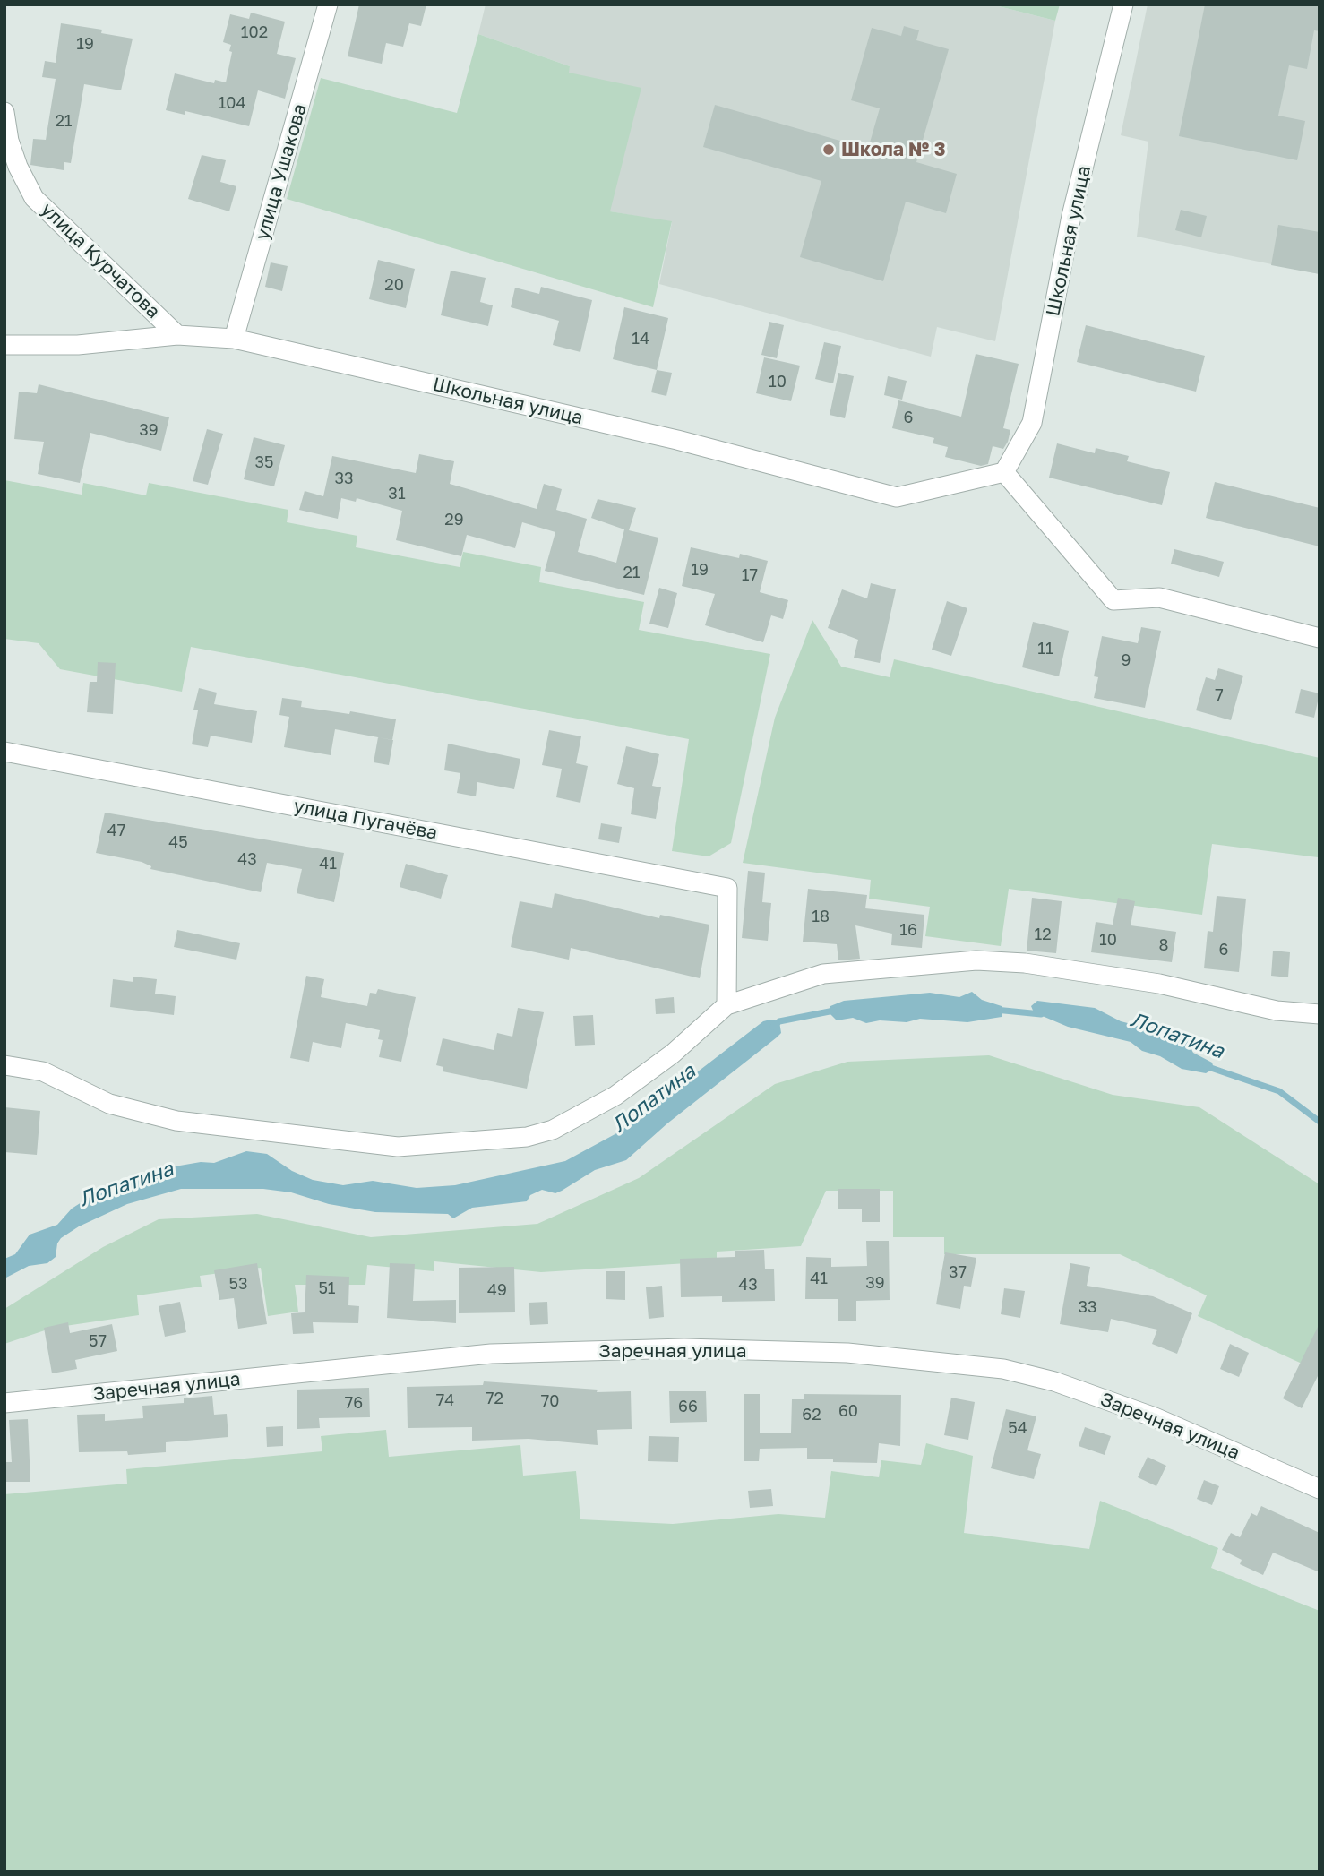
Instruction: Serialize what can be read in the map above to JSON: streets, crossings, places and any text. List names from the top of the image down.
{
  "streets": {
    "street": [
      "улица Ушакова",
      "Школьная улица",
      "улица Курчатова",
      "улица Пугачёва",
      "Заречная улица"
    ]
  },
  "crossings": [
    ["улица Ушакова", "Школьная улица"],
    ["Школьная улица", "улица Курчатова"]
  ],
  "water": ["Лопатина"],
  "places": ["Школа № 3"],
  "house_numbers": [
    "102",
    "19",
    "104",
    "21",
    "20",
    "14",
    "10",
    "6",
    "39",
    "35",
    "33",
    "31",
    "29",
    "19",
    "21",
    "17",
    "11",
    "9",
    "7",
    "47",
    "45",
    "43",
    "41",
    "18",
    "16",
    "12",
    "10",
    "8",
    "6",
    "37",
    "41",
    "39",
    "53",
    "43",
    "51",
    "49",
    "33",
    "57",
    "72",
    "74",
    "70",
    "76",
    "66",
    "60",
    "62",
    "54"
  ]
}
